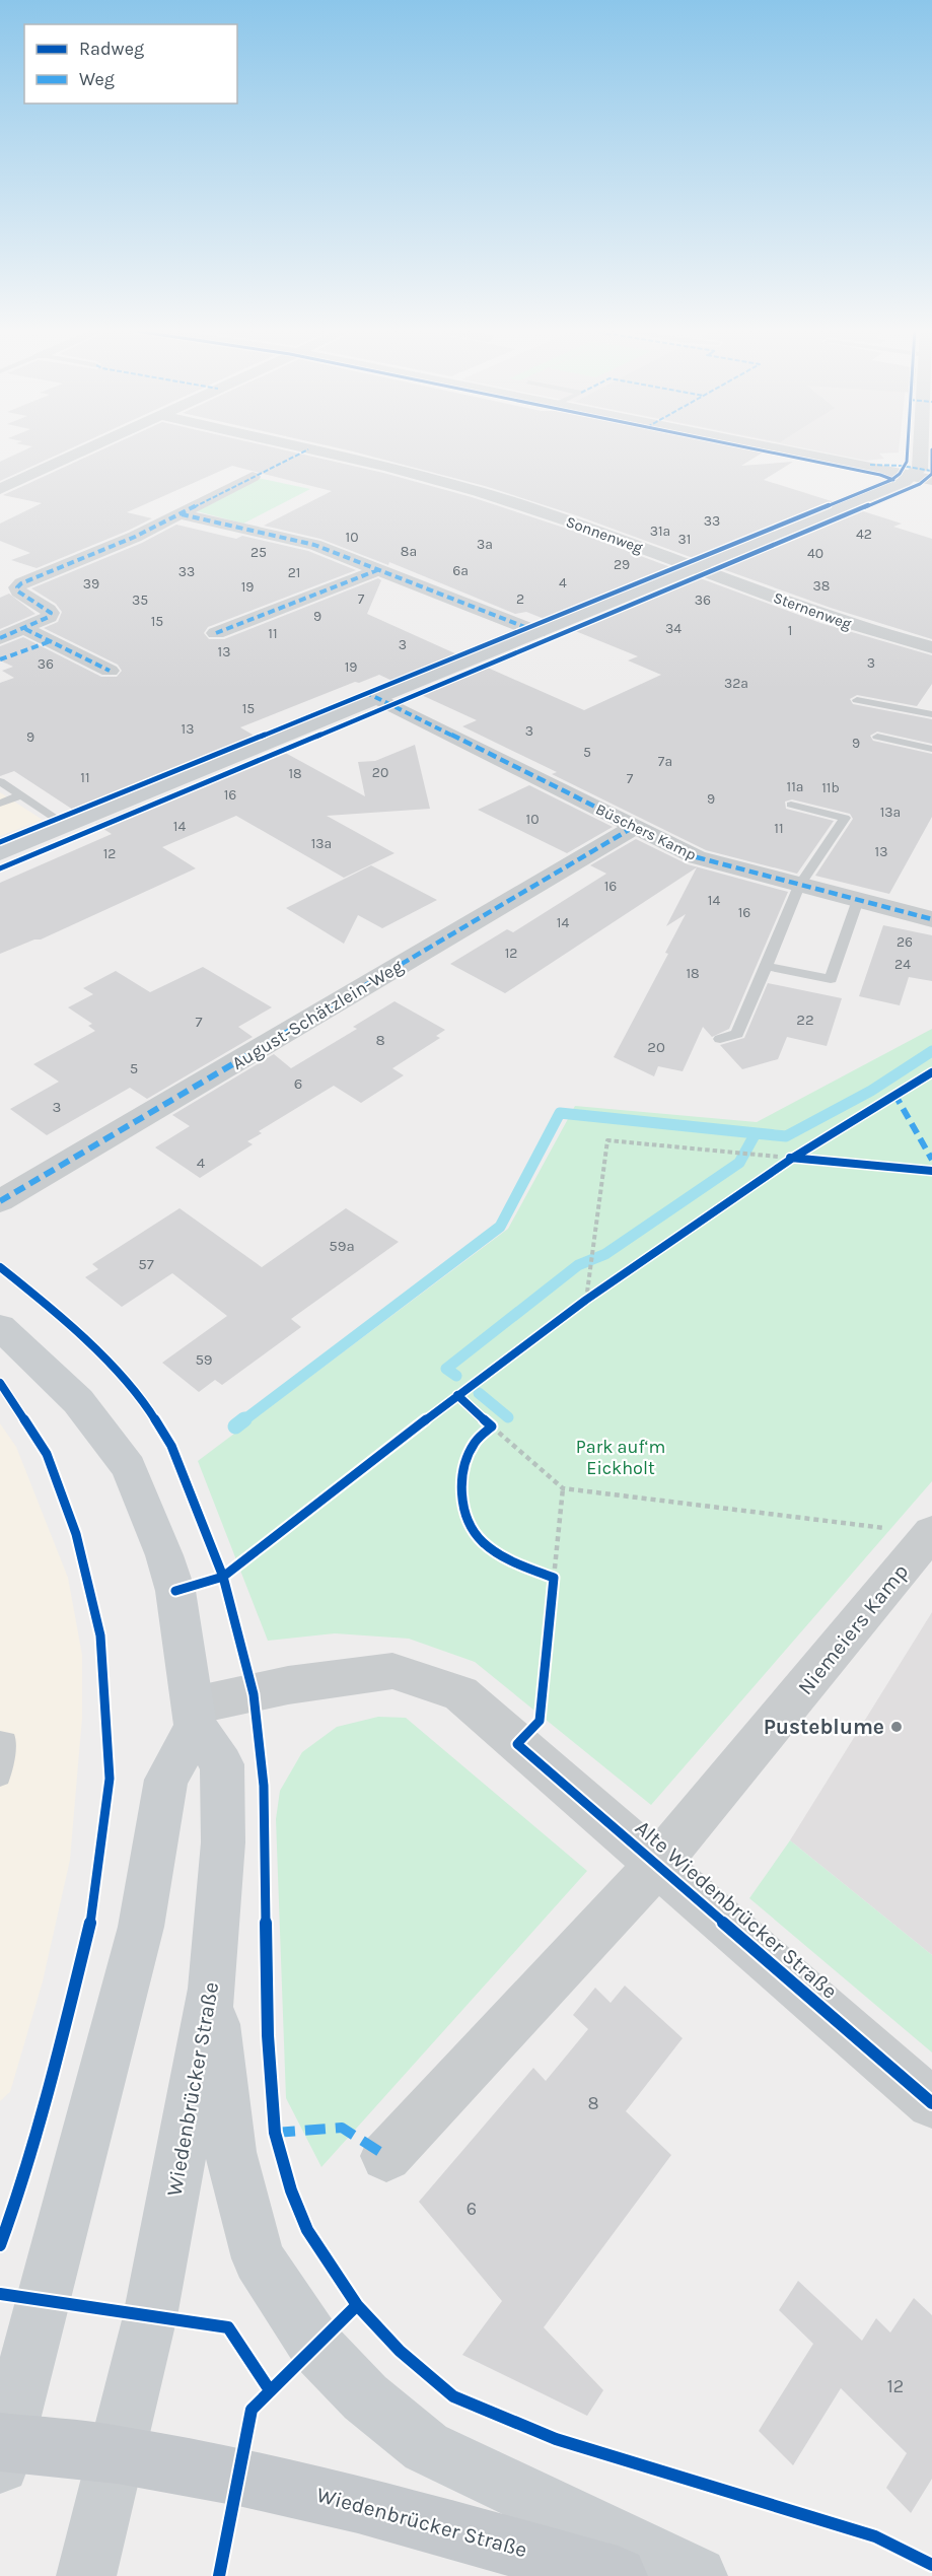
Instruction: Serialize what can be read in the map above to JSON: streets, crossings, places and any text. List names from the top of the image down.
{
  "streets": {
    "main road": ["Wiedenbrücker Straße"],
    "street": [
      "Sonnenweg",
      "Sternenweg",
      "Büschers Kamp",
      "August-Schätzlein-Weg",
      "Niemeiers Kamp",
      "Alte Wiedenbrücker Straße"
    ]
  },
  "crossings": [
    ["Sonnenweg", "Sternenweg"],
    ["Büschers Kamp", "August-Schätzlein-Weg"],
    ["Niemeiers Kamp", "Alte Wiedenbrücker Straße"],
    ["Alte Wiedenbrücker Straße", "Wiedenbrücker Straße"]
  ],
  "parks": ["Park auf‘m Eickholt"],
  "places": ["Pusteblume"],
  "house_numbers": [
    "33",
    "31a",
    "42",
    "10",
    "31",
    "3a",
    "8a",
    "25",
    "40",
    "29",
    "6a",
    "33",
    "21",
    "4",
    "39",
    "38",
    "19",
    "7",
    "2",
    "35",
    "36",
    "9",
    "15",
    "34",
    "1",
    "11",
    "3",
    "13",
    "3",
    "36",
    "19",
    "32a",
    "15",
    "13",
    "3",
    "9",
    "9",
    "5",
    "7a",
    "20",
    "18",
    "11",
    "7",
    "11a",
    "11b",
    "16",
    "9",
    "13a",
    "10",
    "14",
    "11",
    "13a",
    "13",
    "12",
    "16",
    "14",
    "16",
    "14",
    "26",
    "12",
    "24",
    "18",
    "22",
    "7",
    "8",
    "20",
    "5",
    "6",
    "3",
    "4",
    "59a",
    "57",
    "59",
    "8",
    "6",
    "12"
  ],
  "legend": ["Radweg", "Weg"]
}
